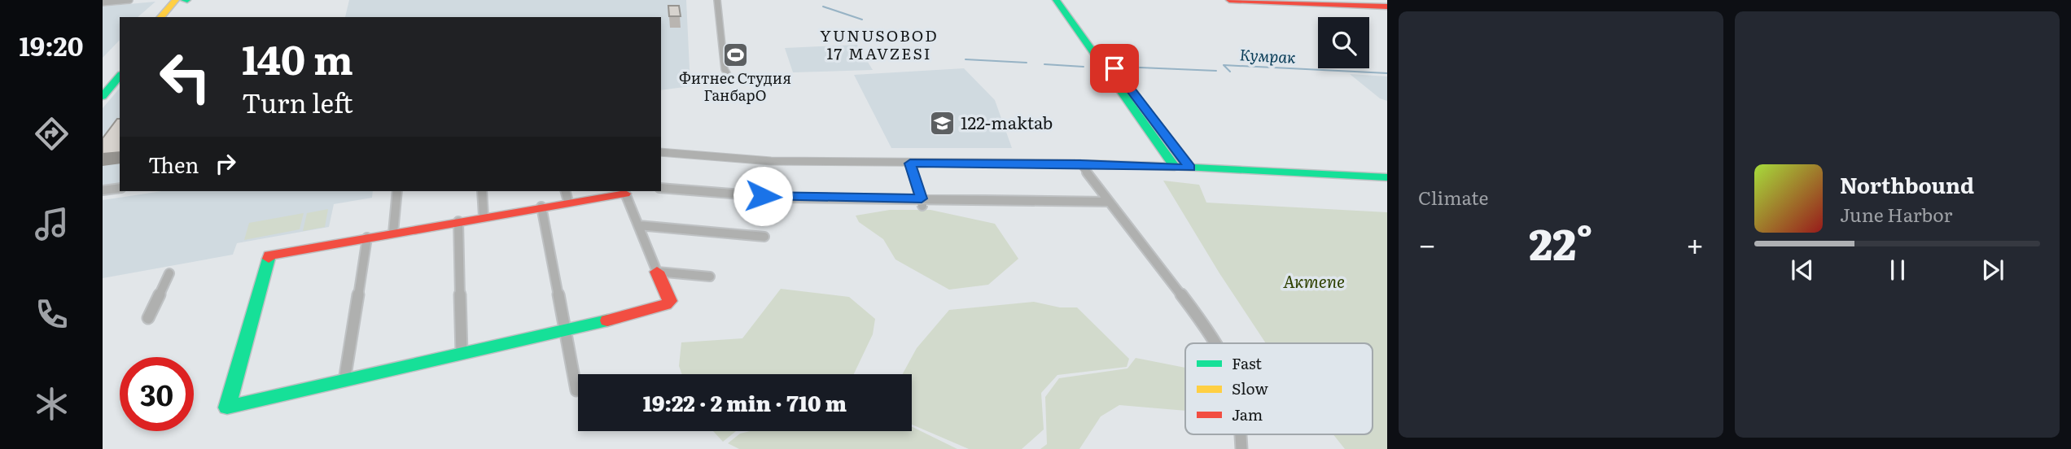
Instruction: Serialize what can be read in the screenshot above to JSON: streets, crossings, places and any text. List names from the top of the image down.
{
  "districts": ["YUNUSOBOD 17 MAVZESI"],
  "water": ["Кумрак"],
  "parks": ["Актепе"],
  "places": {
    "sports": ["Фитнес Студия ГанбарО"],
    "school or university": ["122-maktab"]
  },
  "legend": ["Fast", "Slow", "Jam"],
  "page": {
    "tabs": "19:20",
    "tile": "Climate",
    "turn": ["140 m", "Turn left"],
    "then": "Then",
    "song": ["Northbound", "June Harbor"],
    "heat": ["−", "22°", "+"],
    "limit": "30",
    "trip": "19:22 · 2 min · 710 m"
  }
}
